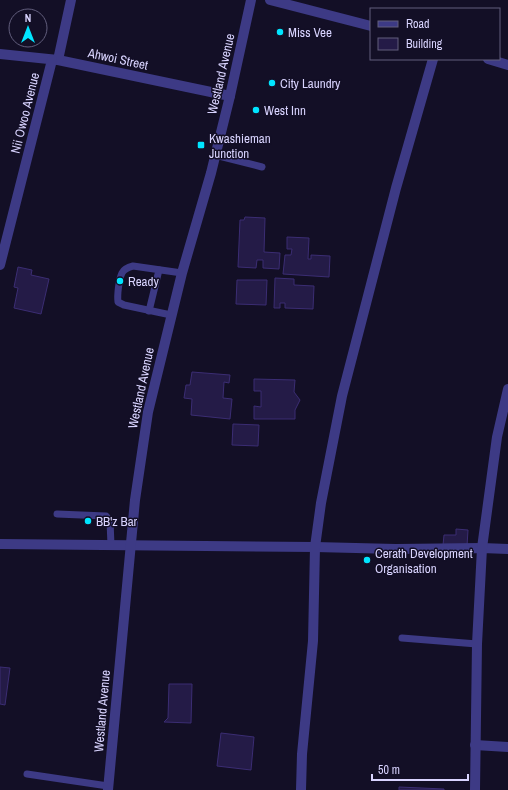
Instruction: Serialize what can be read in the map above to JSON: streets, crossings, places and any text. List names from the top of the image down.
{
  "streets": {
    "street": ["Ahwoi Street", "Westland Avenue", "Nii Owoo Avenue"]
  },
  "crossings": [
    ["Ahwoi Street", "Westland Avenue"],
    ["Ahwoi Street", "Nii Owoo Avenue"]
  ],
  "places": {
    "other": [
      "Miss Vee",
      "City Laundry",
      "West Inn",
      "Ready",
      "BB'z Bar",
      "Cerath Development Organisation"
    ],
    "transit": ["Kwashieman Junction"]
  },
  "legend": ["Road", "Building"],
  "scale_bar": "50 m",
  "north": "top"
}
